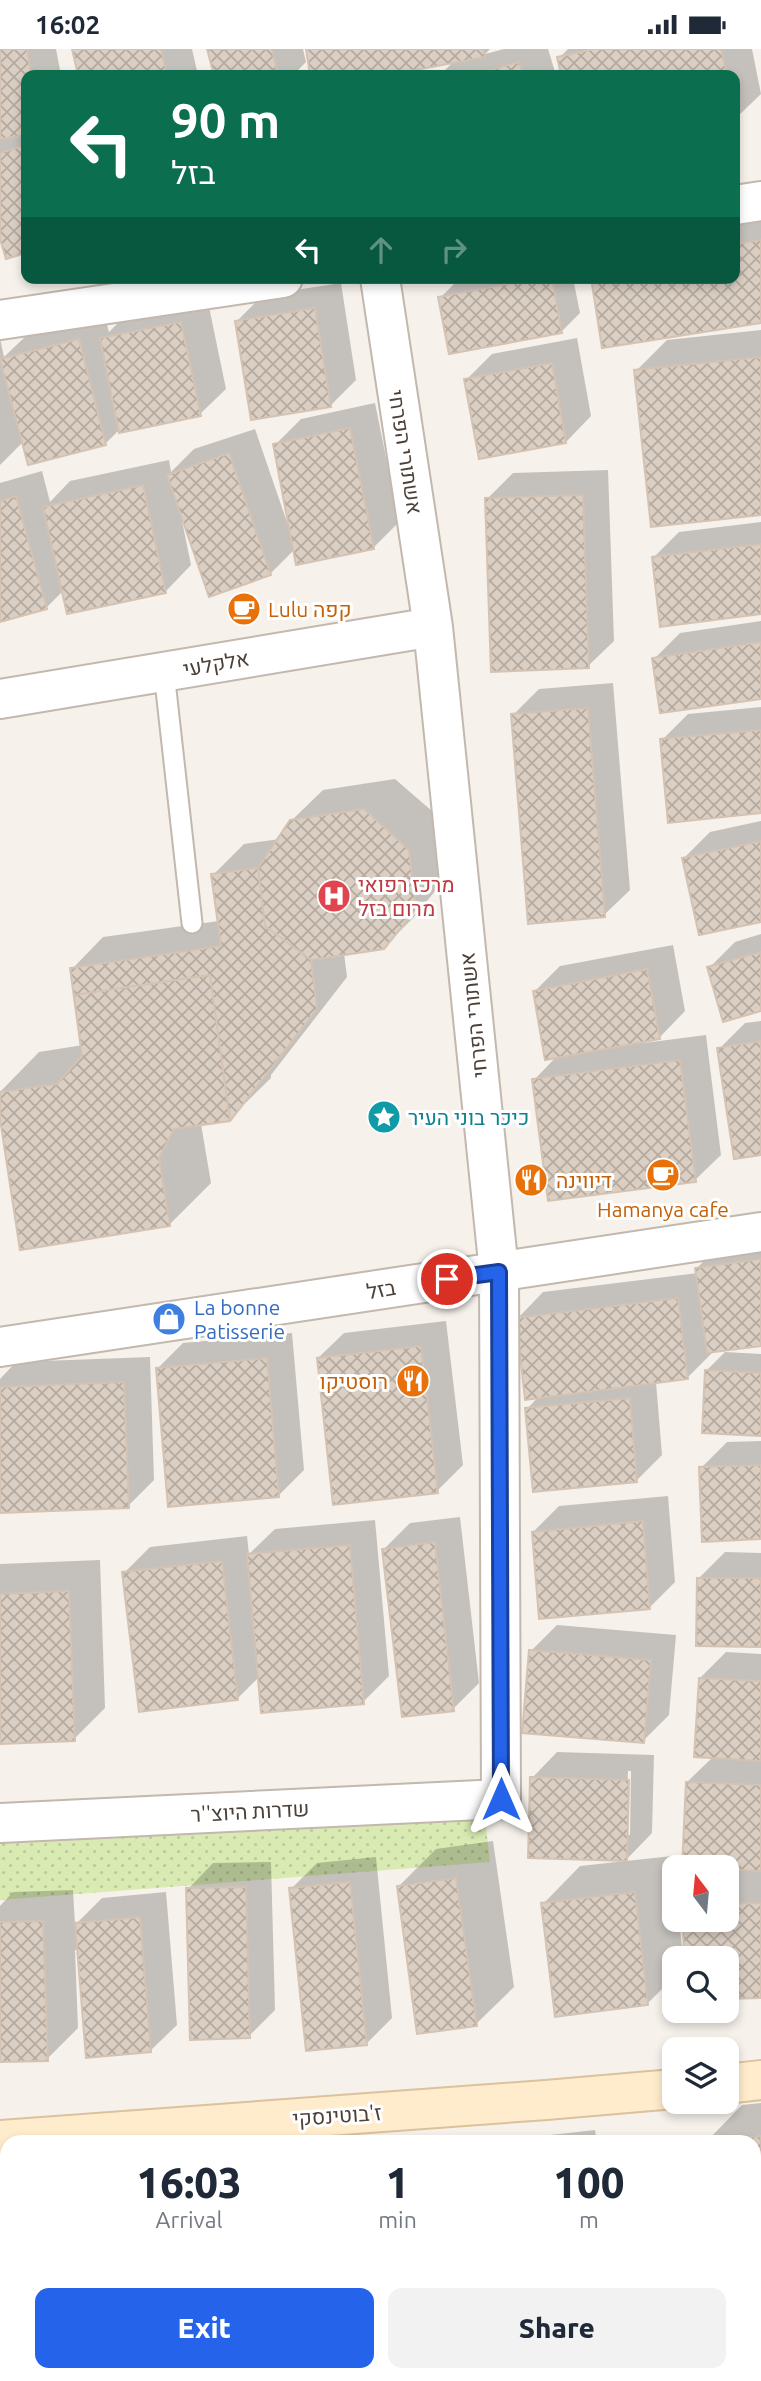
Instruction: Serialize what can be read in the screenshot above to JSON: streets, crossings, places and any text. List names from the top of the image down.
{
  "streets": {
    "street": [
      "אשתורי הפרחי",
      "אלקלעי",
      "בזל",
      "שדרות היוצ''ר",
      "ז'בוטינסקי"
    ]
  },
  "crossings": [
    ["אשתורי הפרחי", "אלקלעי"],
    ["אשתורי הפרחי", "בזל"],
    ["אשתורי הפרחי", "שדרות היוצ''ר"]
  ],
  "places": {
    "cafe": ["Lulu קפה", "Hamanya cafe"],
    "hospital": ["מרכז רפואי מרום בזל"],
    "place": ["כיכר בוני העיר"],
    "restaurant": ["דיווינה", "רוסטיקו"],
    "shop": ["La bonne Patisserie"]
  },
  "north": "top",
  "page": {
    "status": "16:02",
    "turn": ["90 m", "בזל"],
    "eta": [
      "16:03",
      "Arrival",
      "1",
      "min",
      "100",
      "m"
    ],
    "buttons": ["Exit", "Share"]
  }
}
